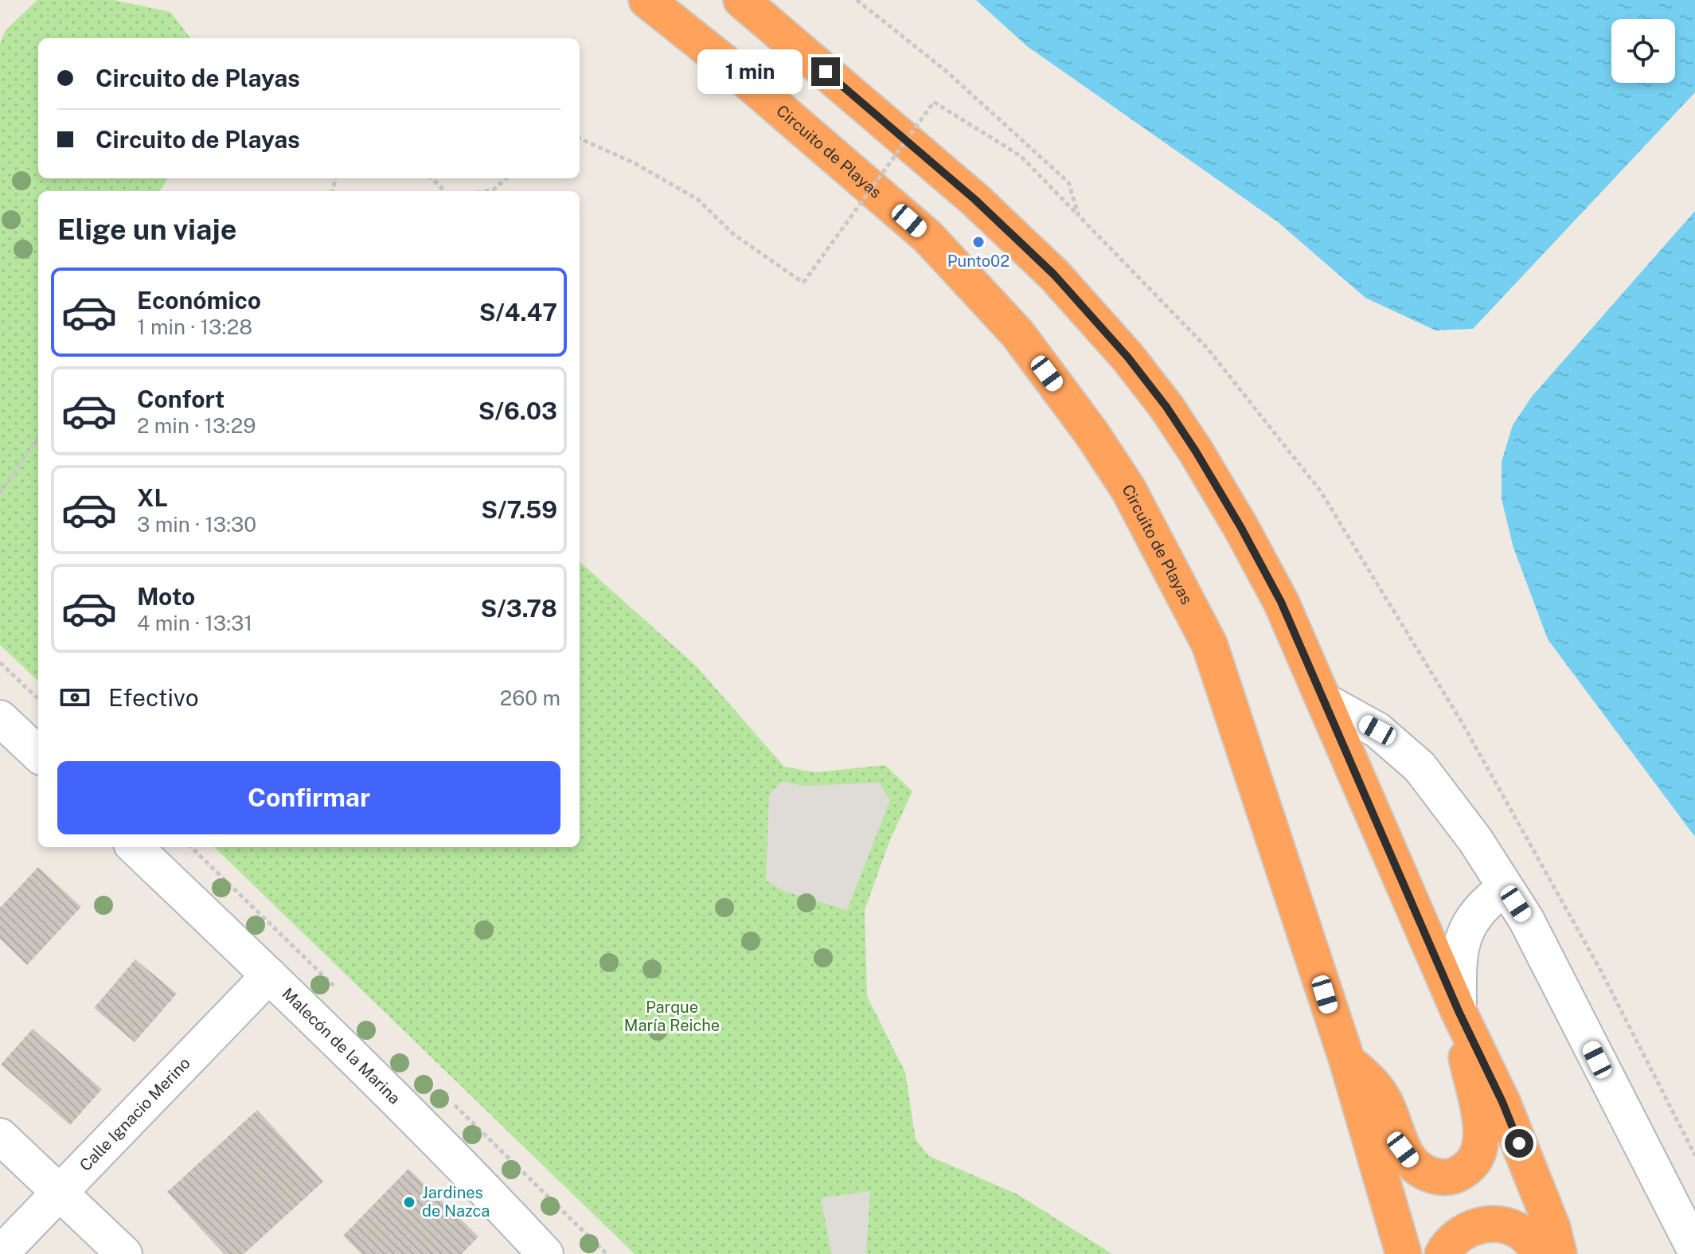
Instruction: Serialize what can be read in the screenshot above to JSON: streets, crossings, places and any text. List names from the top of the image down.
{
  "streets": {
    "highway": ["Circuito de Playas"],
    "street": ["Malecón de la Marina", "Calle Ignacio Merino"]
  },
  "crossings": [
    ["Malecón de la Marina", "Calle Ignacio Merino"]
  ],
  "parks": ["Parque María Reiche"],
  "places": ["Punto02", "Jardines de Nazca"],
  "page": {
    "banner": ["Circuito de Playas", "Circuito de Playas"],
    "bubble": "1 min",
    "heading": "Elige un viaje",
    "list": [
      {
        "name": "Económico",
        "note": "1 min · 13:28",
        "value": "S/4.47"
      },
      {
        "name": "Confort",
        "note": "2 min · 13:29",
        "value": "S/6.03"
      },
      {
        "name": "XL",
        "note": "3 min · 13:30",
        "value": "S/7.59"
      },
      {
        "name": "Moto",
        "note": "4 min · 13:31",
        "value": "S/3.78"
      }
    ],
    "pay": ["Efectivo", "260 m"],
    "buttons": "Confirmar"
  }
}
